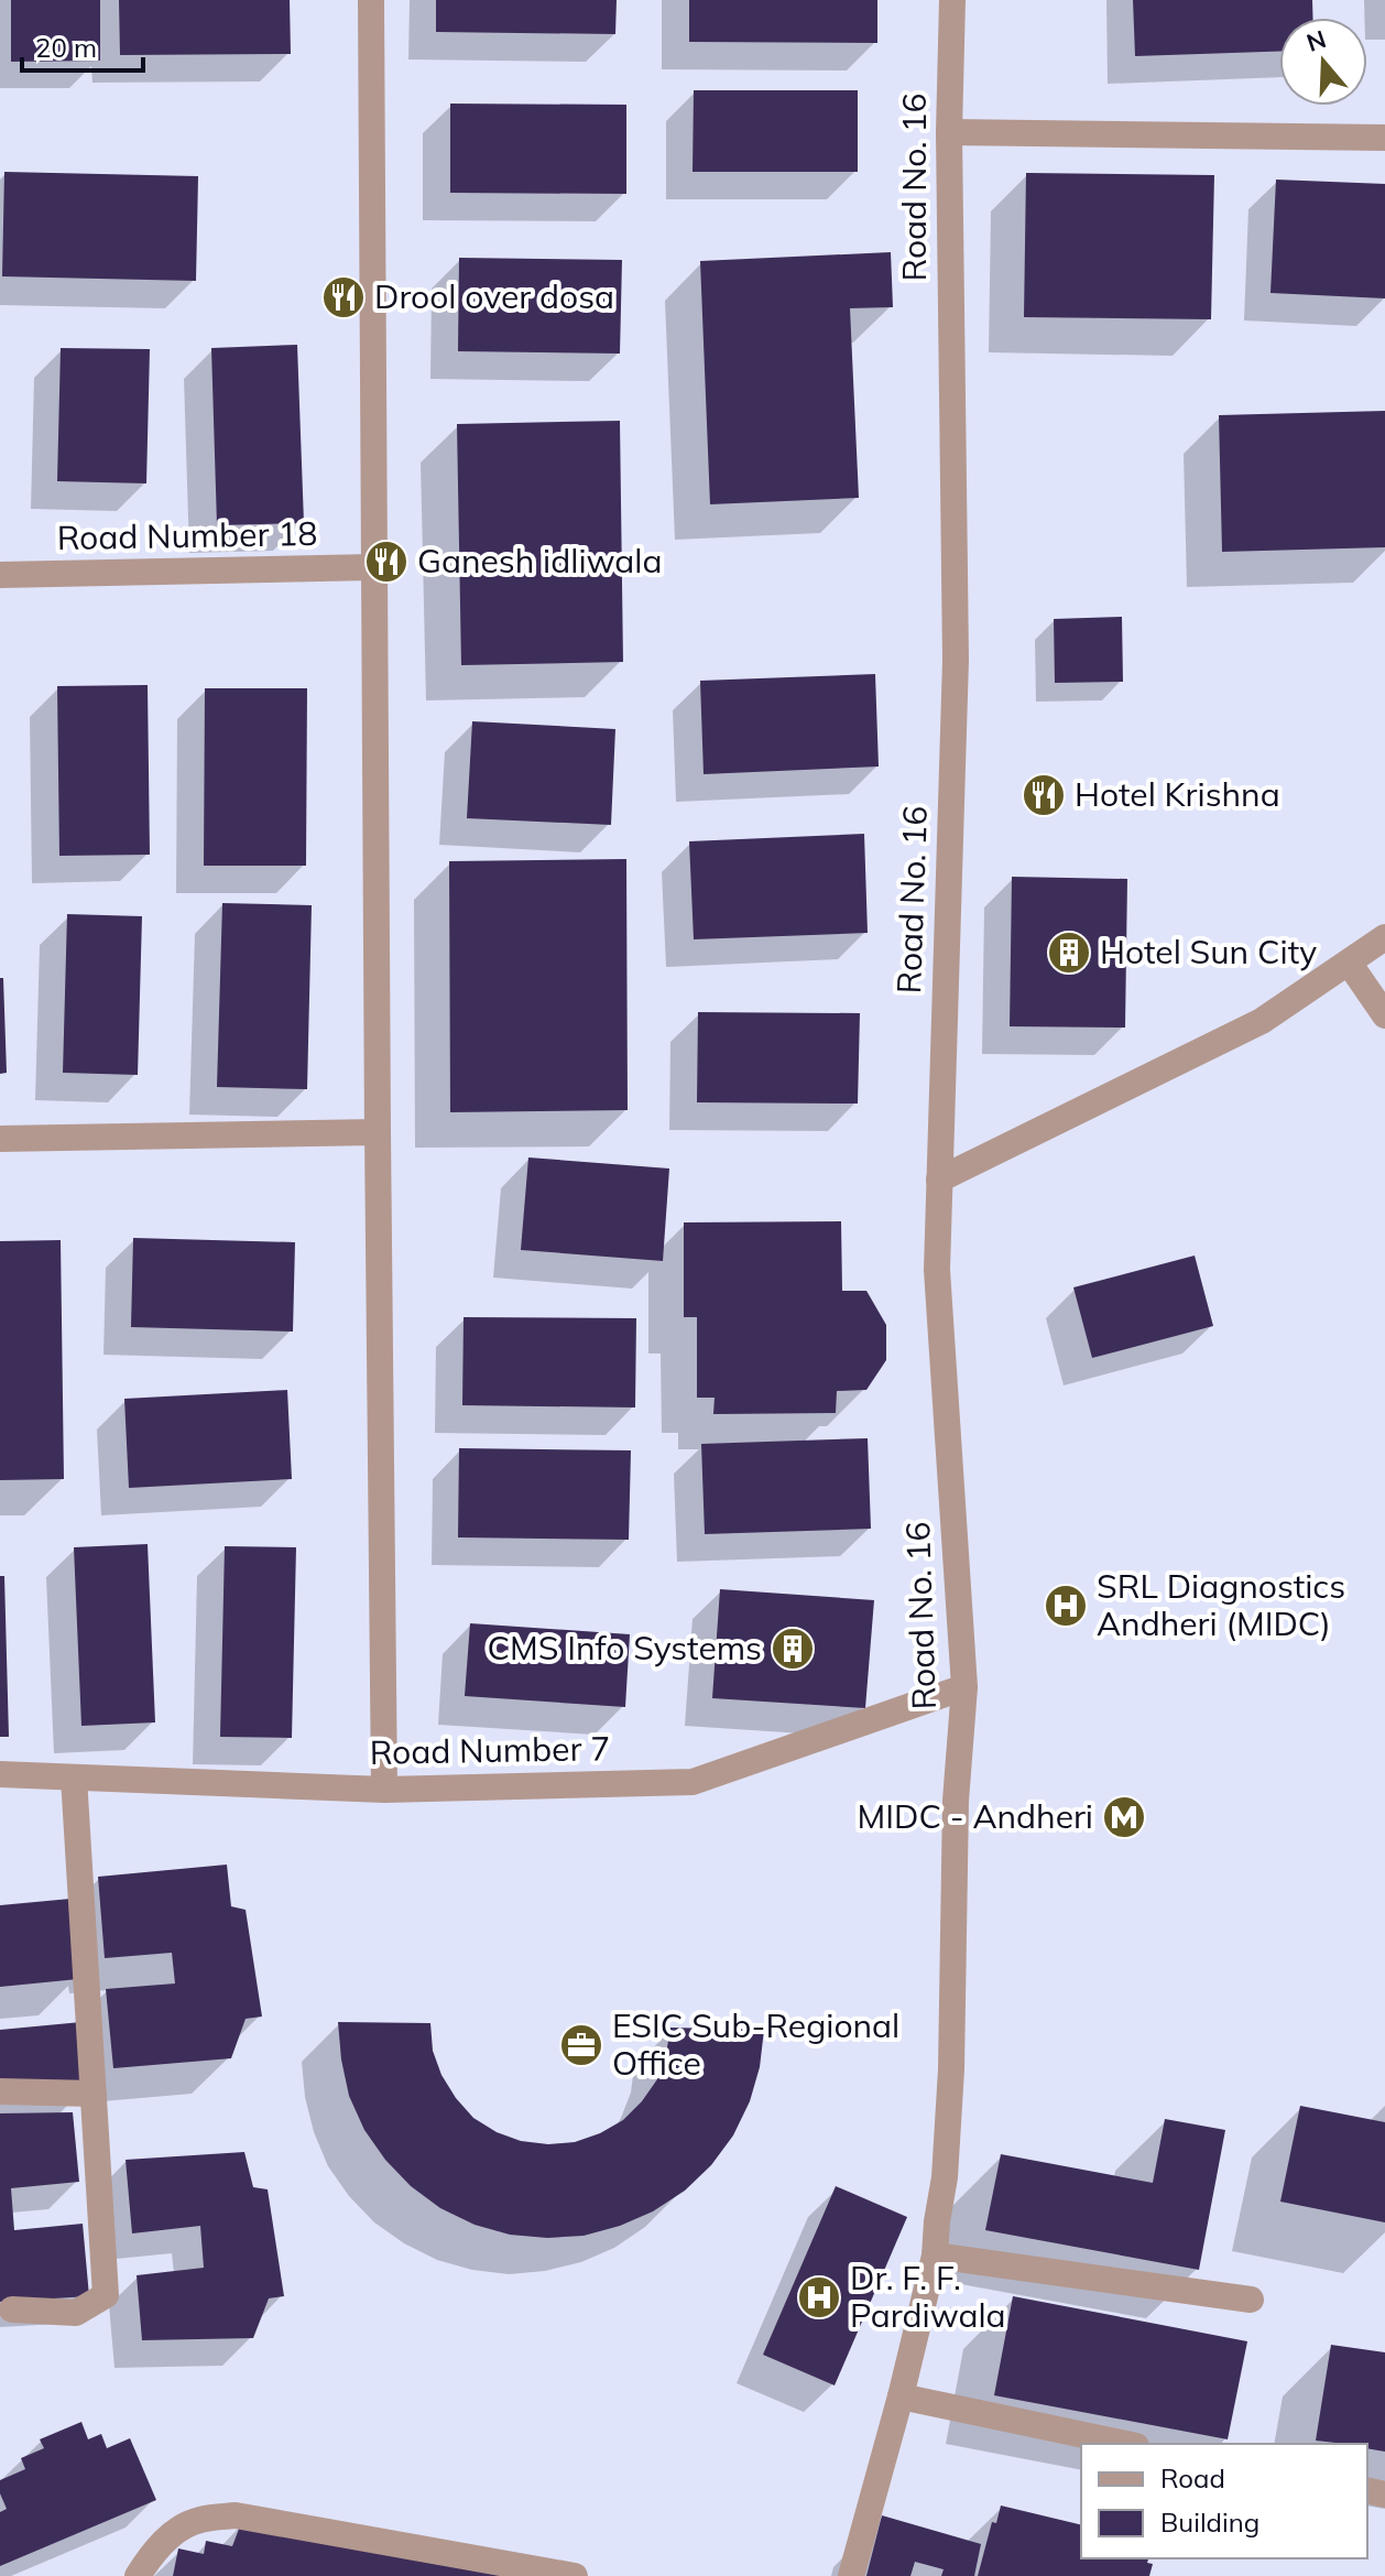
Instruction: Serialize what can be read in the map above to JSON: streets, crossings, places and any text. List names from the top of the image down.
{
  "streets": {
    "street": ["Road No. 16", "Road Number 18", "Road Number 7"]
  },
  "crossings": [
    ["Road No. 16", "Road Number 7"]
  ],
  "places": {
    "restaurant": ["Drool over dosa", "Ganesh idliwala", "Hotel Krishna"],
    "building": ["Hotel Sun City", "CMS Info Systems"],
    "hospital": ["SRL Diagnostics Andheri (MIDC)", "Dr. F. F. Pardiwala"],
    "metro station": ["MIDC - Andheri"],
    "office": ["ESIC Sub-Regional Office"]
  },
  "legend": ["Road", "Building"],
  "scale_bar": "20 m",
  "north": "top"
}
